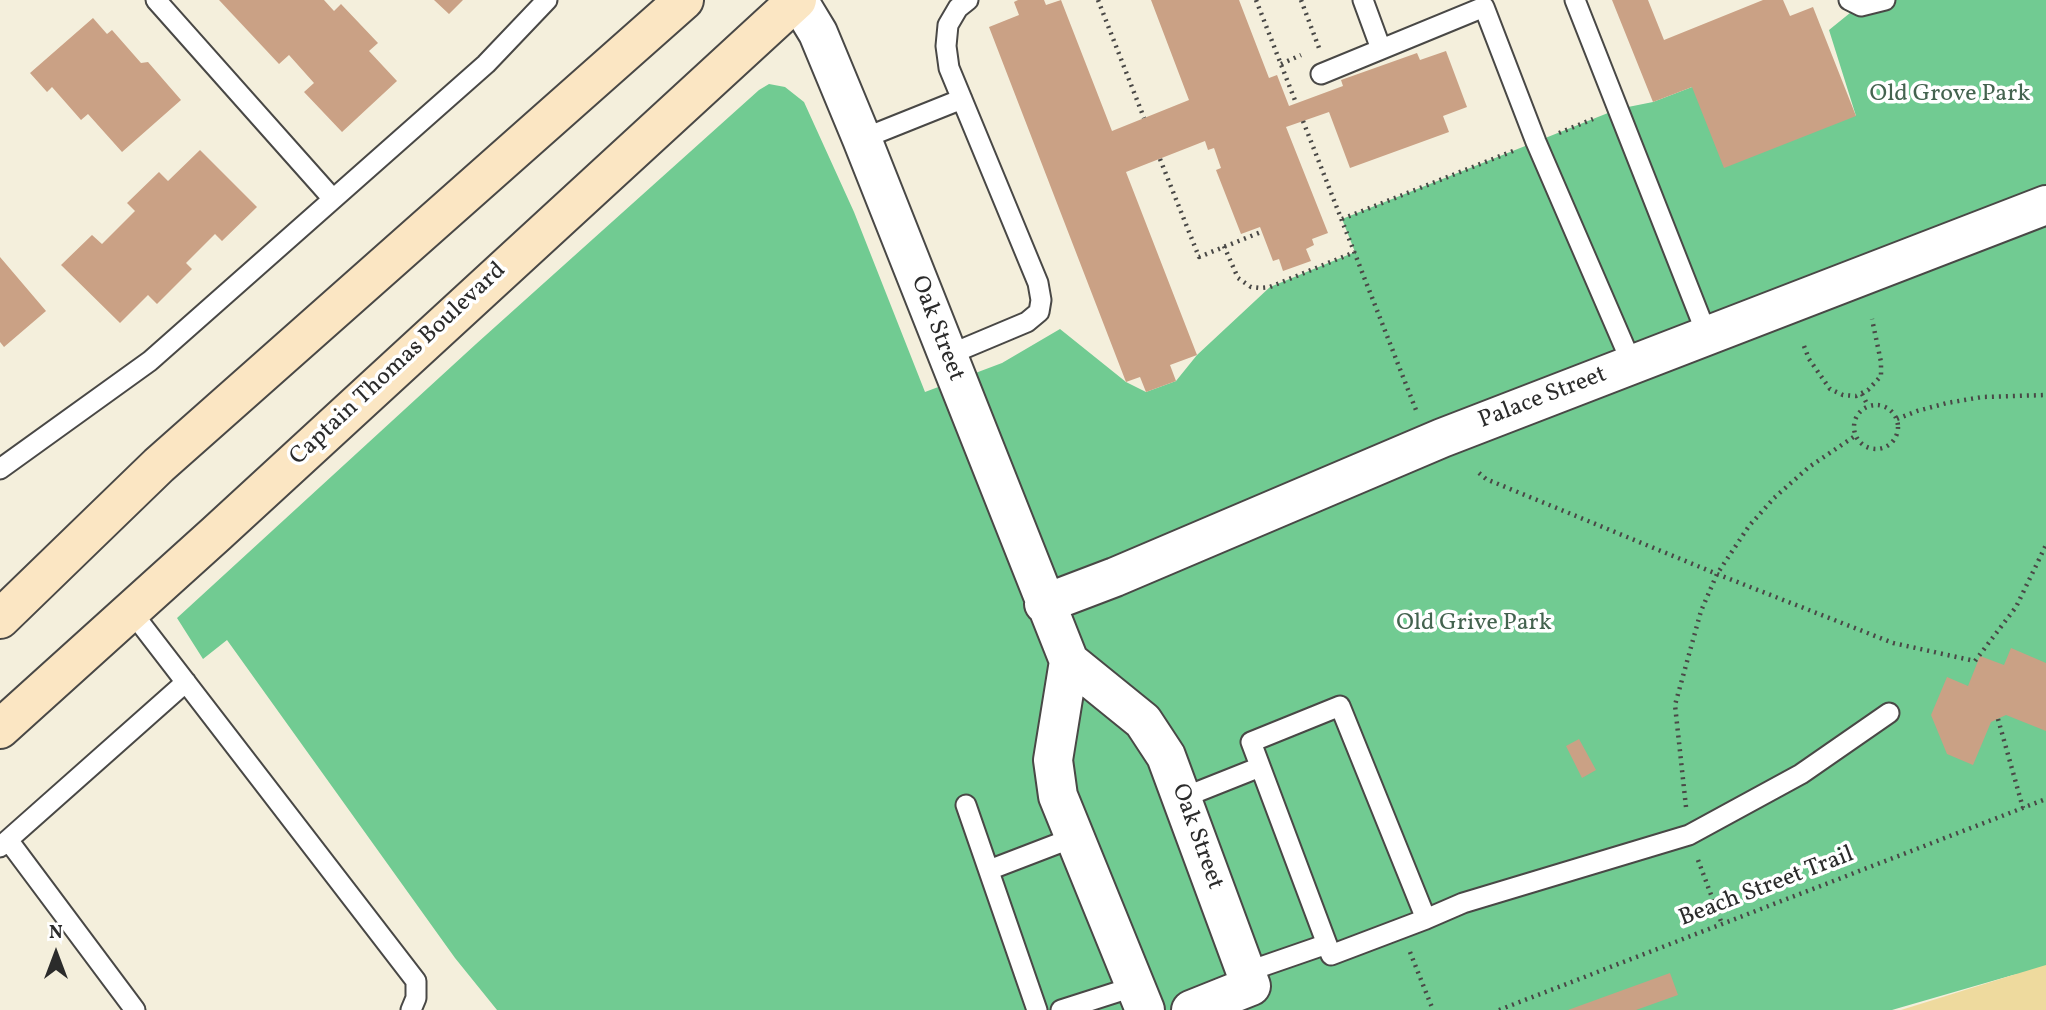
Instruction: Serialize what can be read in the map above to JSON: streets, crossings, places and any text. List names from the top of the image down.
{
  "streets": {
    "main road": ["Captain Thomas Boulevard"],
    "street": ["Oak Street", "Palace Street"],
    "path": ["Beach Street Trail"]
  },
  "crossings": [
    ["Oak Street", "Captain Thomas Boulevard"],
    ["Oak Street", "Palace Street"]
  ],
  "parks": ["Old Grove Park", "Old Grive Park"],
  "north": "top"
}
